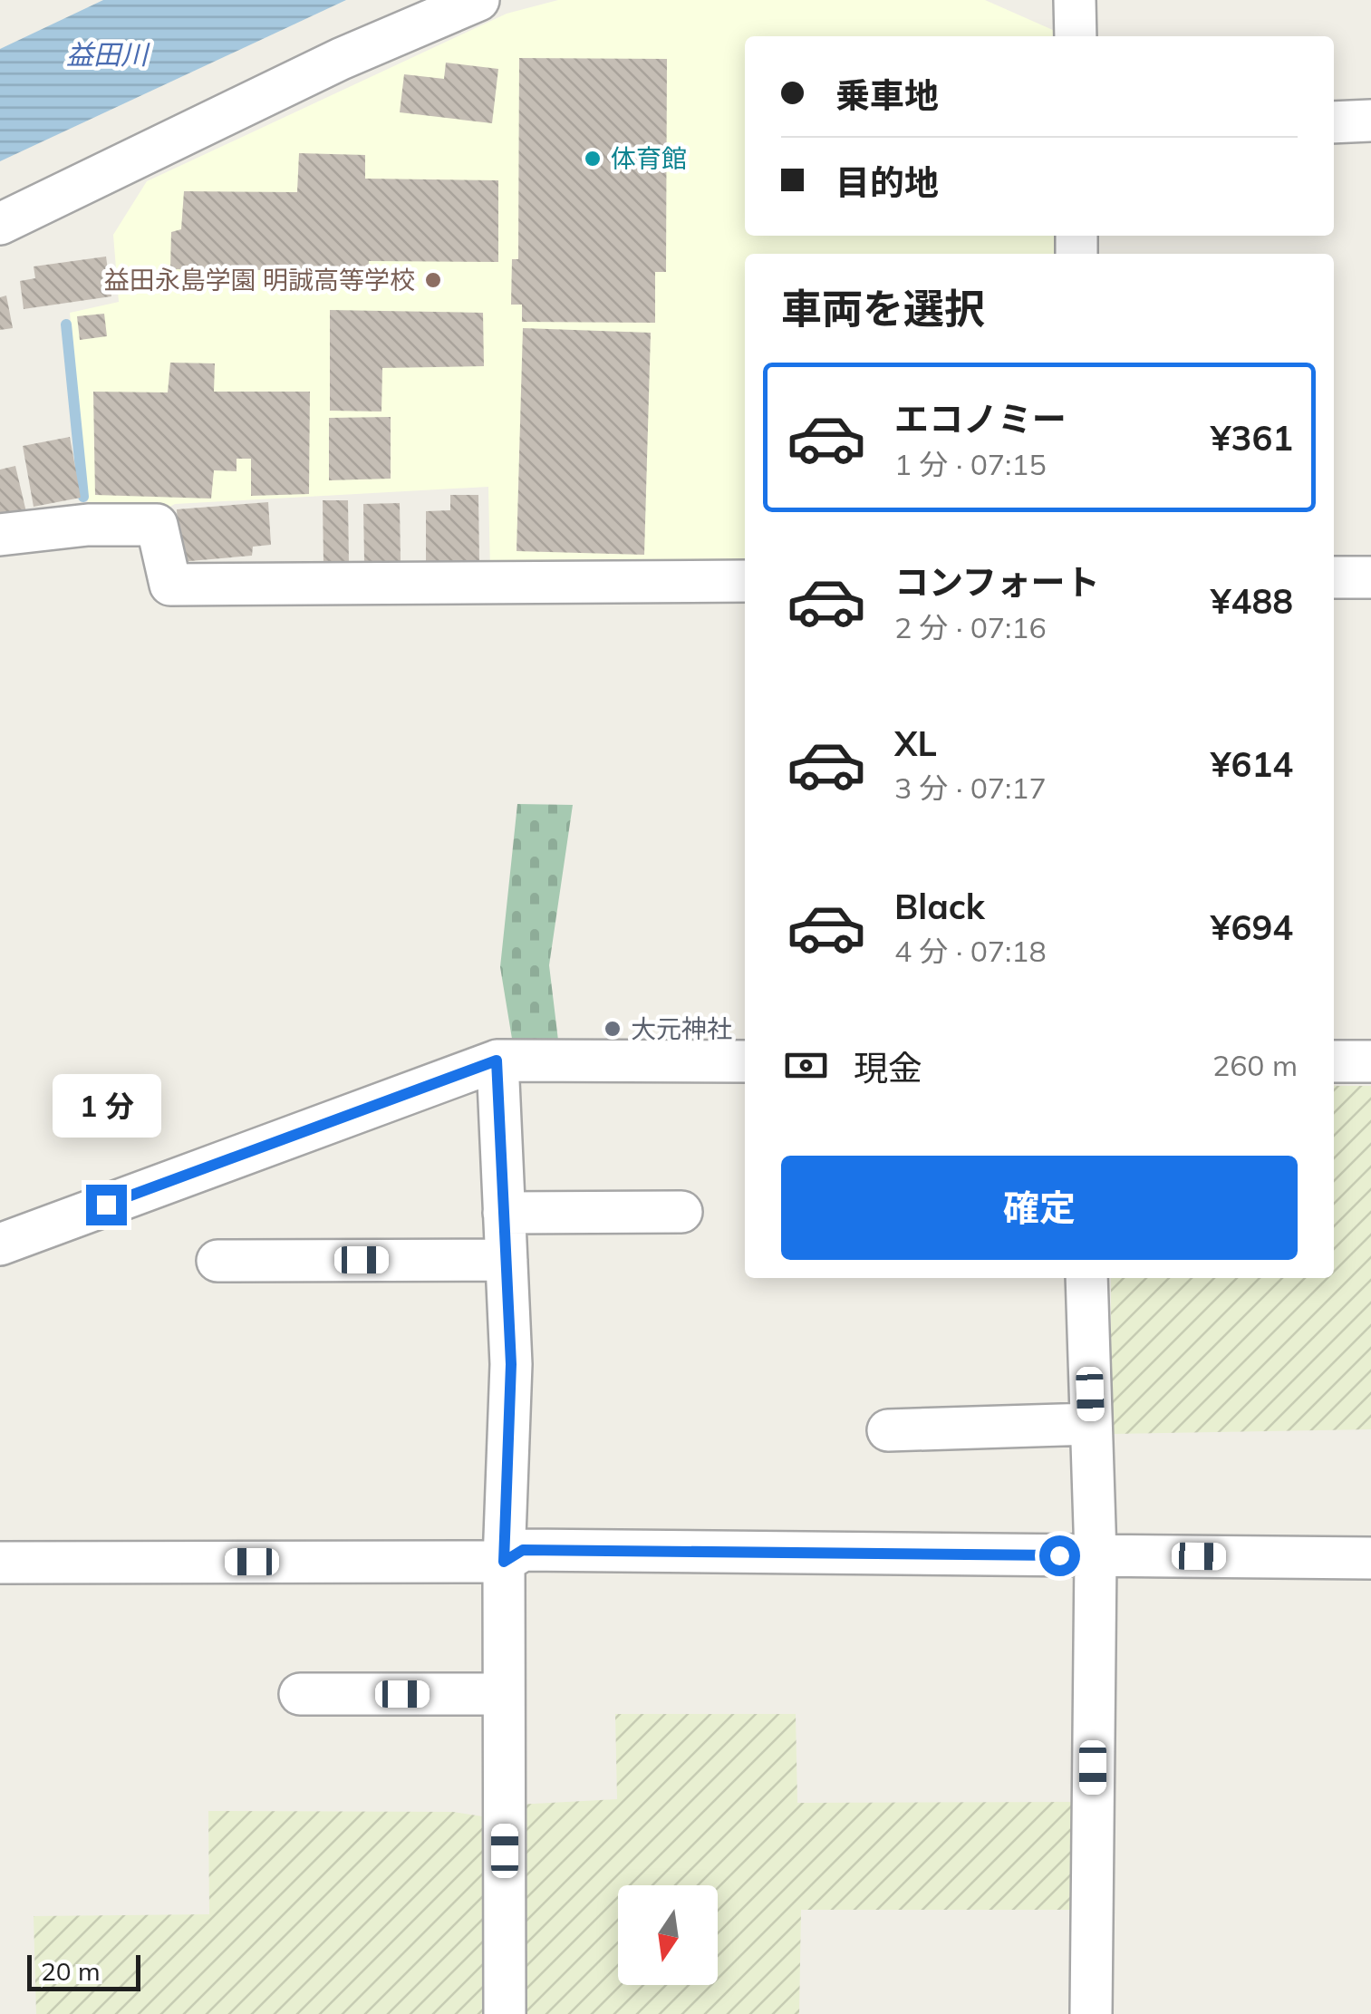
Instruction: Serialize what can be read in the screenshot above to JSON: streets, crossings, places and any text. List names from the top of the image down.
{
  "water": ["益田川"],
  "places": ["体育館", "益田永島学園 明誠高等学校", "大元神社"],
  "scale_bar": "20 m",
  "north": "bottom",
  "page": {
    "banner": ["乗車地", "目的地"],
    "heading": "車両を選択",
    "list": [
      {
        "name": "エコノミー",
        "note": "1 分 · 07:15",
        "value": "¥361"
      },
      {
        "name": "コンフォート",
        "note": "2 分 · 07:16",
        "value": "¥488"
      },
      {
        "name": "XL",
        "note": "3 分 · 07:17",
        "value": "¥614"
      },
      {
        "name": "Black",
        "note": "4 分 · 07:18",
        "value": "¥694"
      }
    ],
    "pay": ["現金", "260 m"],
    "bubble": "1 分",
    "buttons": "確定",
    "scale": "20 m"
  }
}
